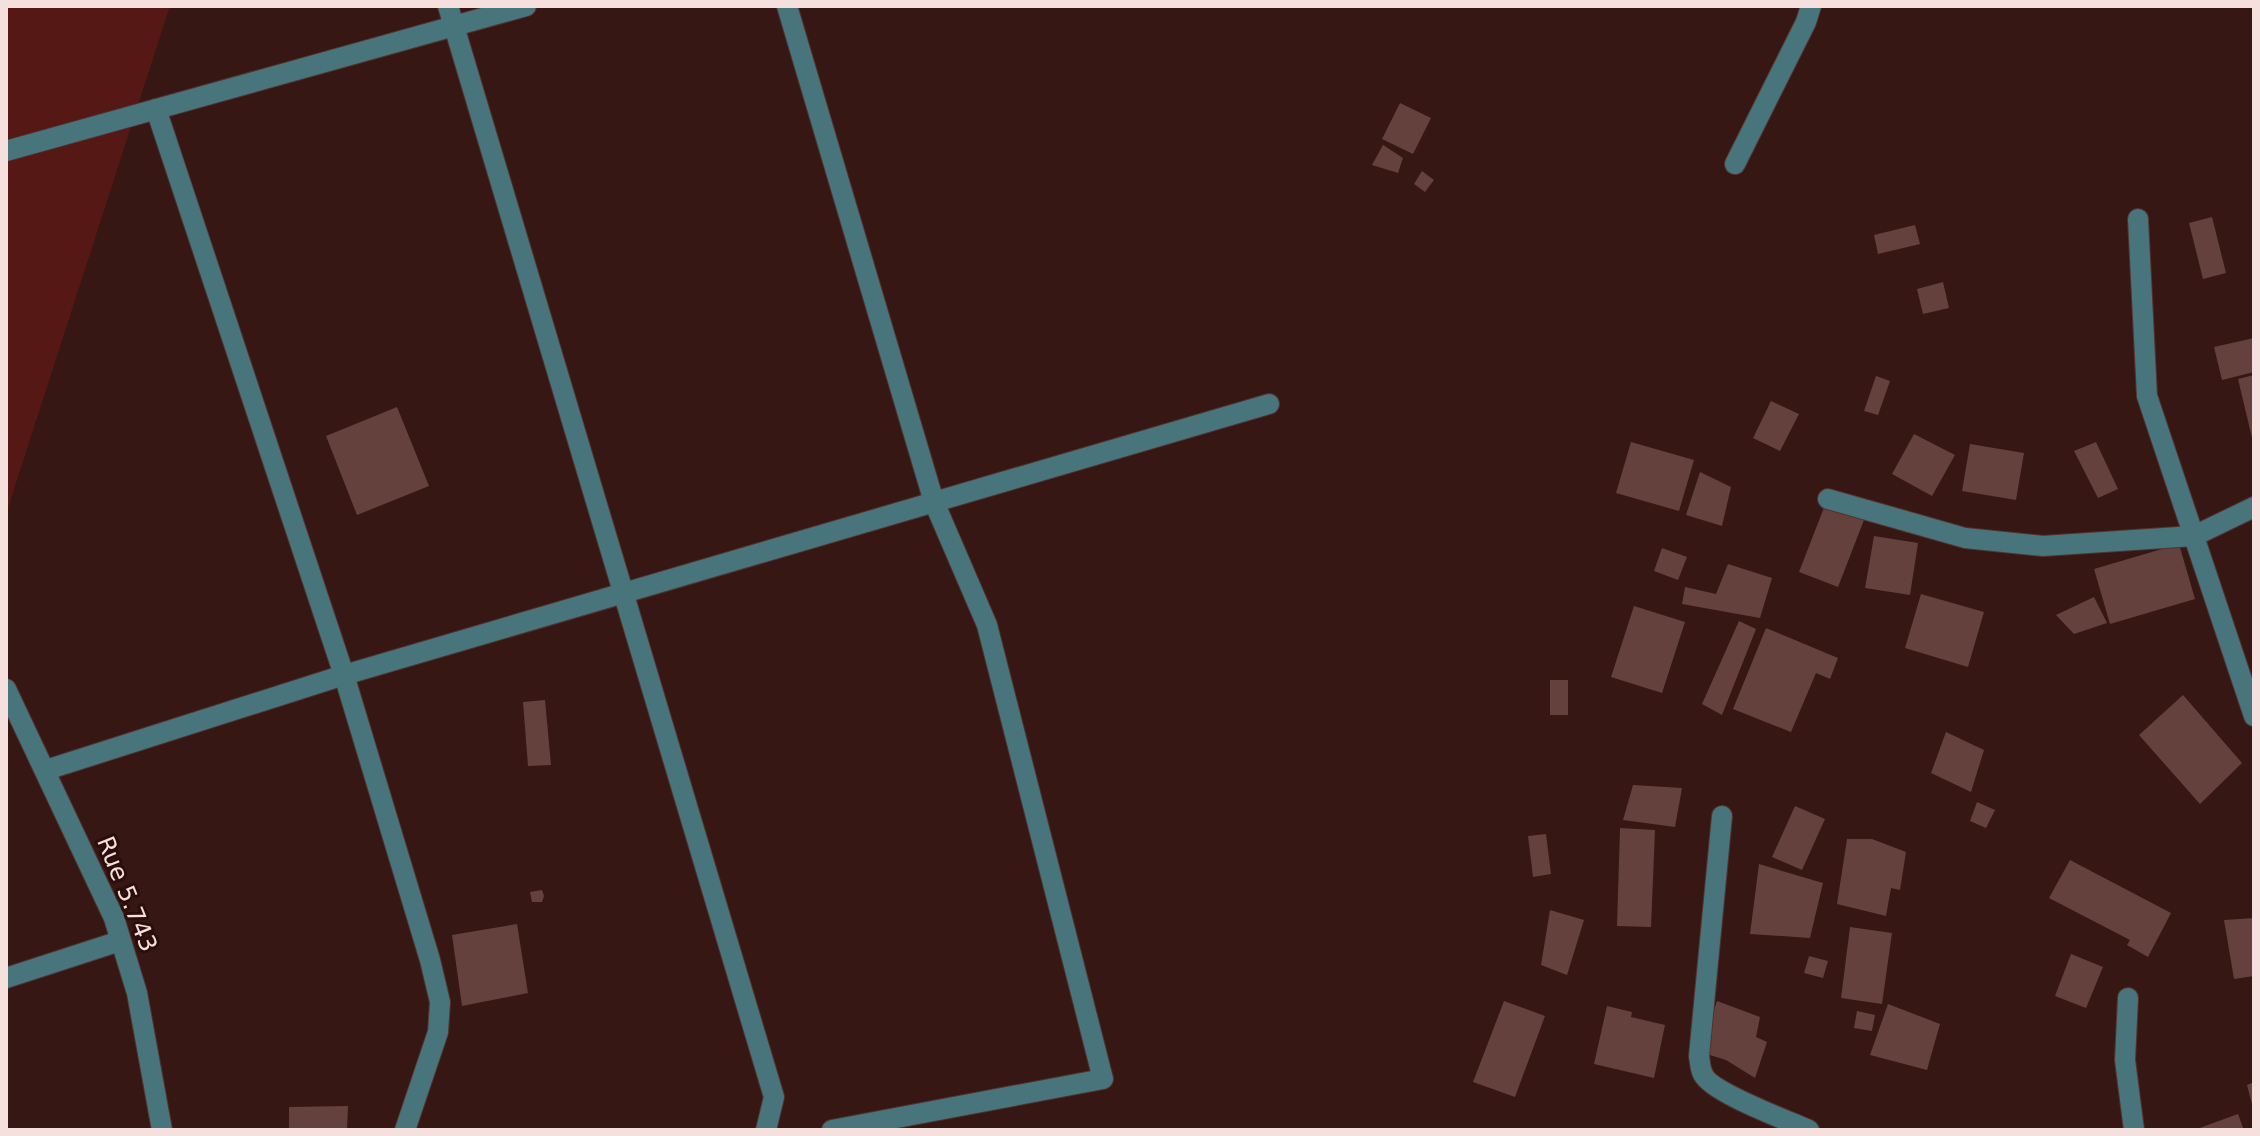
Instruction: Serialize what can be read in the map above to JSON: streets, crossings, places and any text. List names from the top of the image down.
{
  "streets": {
    "street": ["Rue 5.743"]
  }
}
